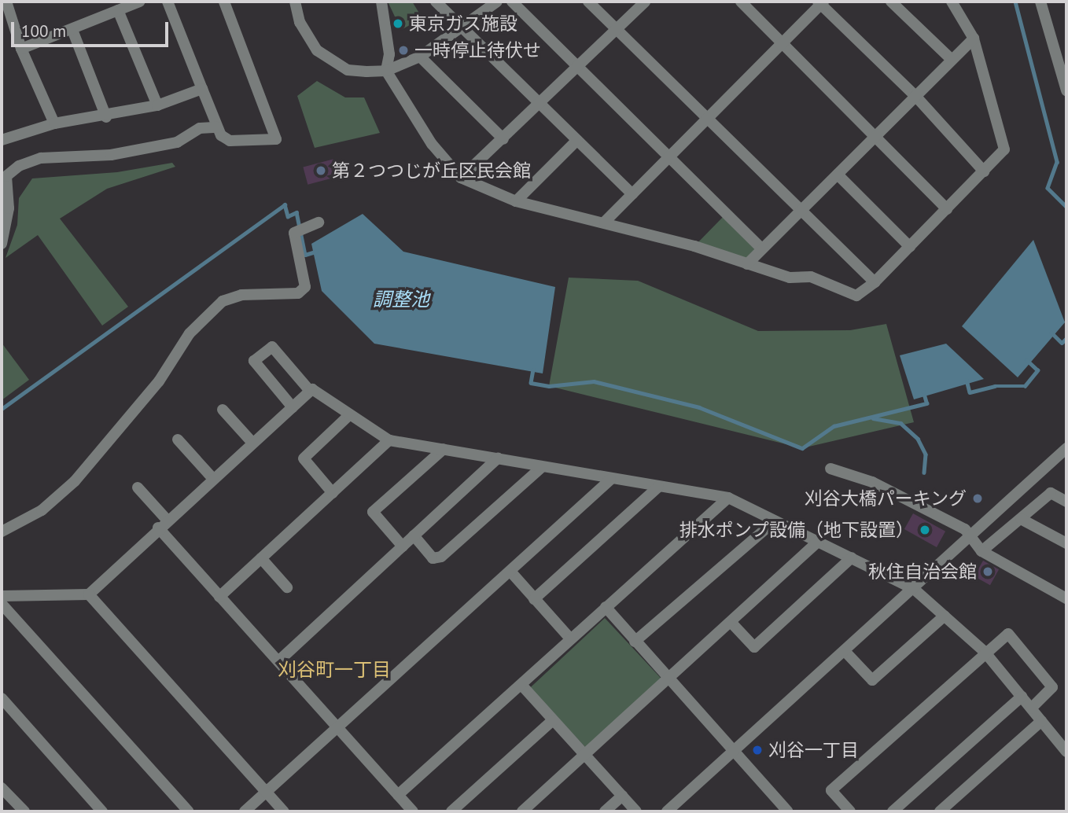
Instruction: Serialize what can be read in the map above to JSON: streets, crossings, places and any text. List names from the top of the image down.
{
  "districts": ["刈谷町一丁目"],
  "water": ["調整池"],
  "places": [
    "東京ガス施設",
    "一時停止待伏せ",
    "第２つつじが丘区民会館",
    "刈谷大橋パーキング",
    "排水ポンプ設備（地下設置）",
    "秋住自治会館",
    "刈谷一丁目"
  ],
  "scale_bar": "100 m"
}
